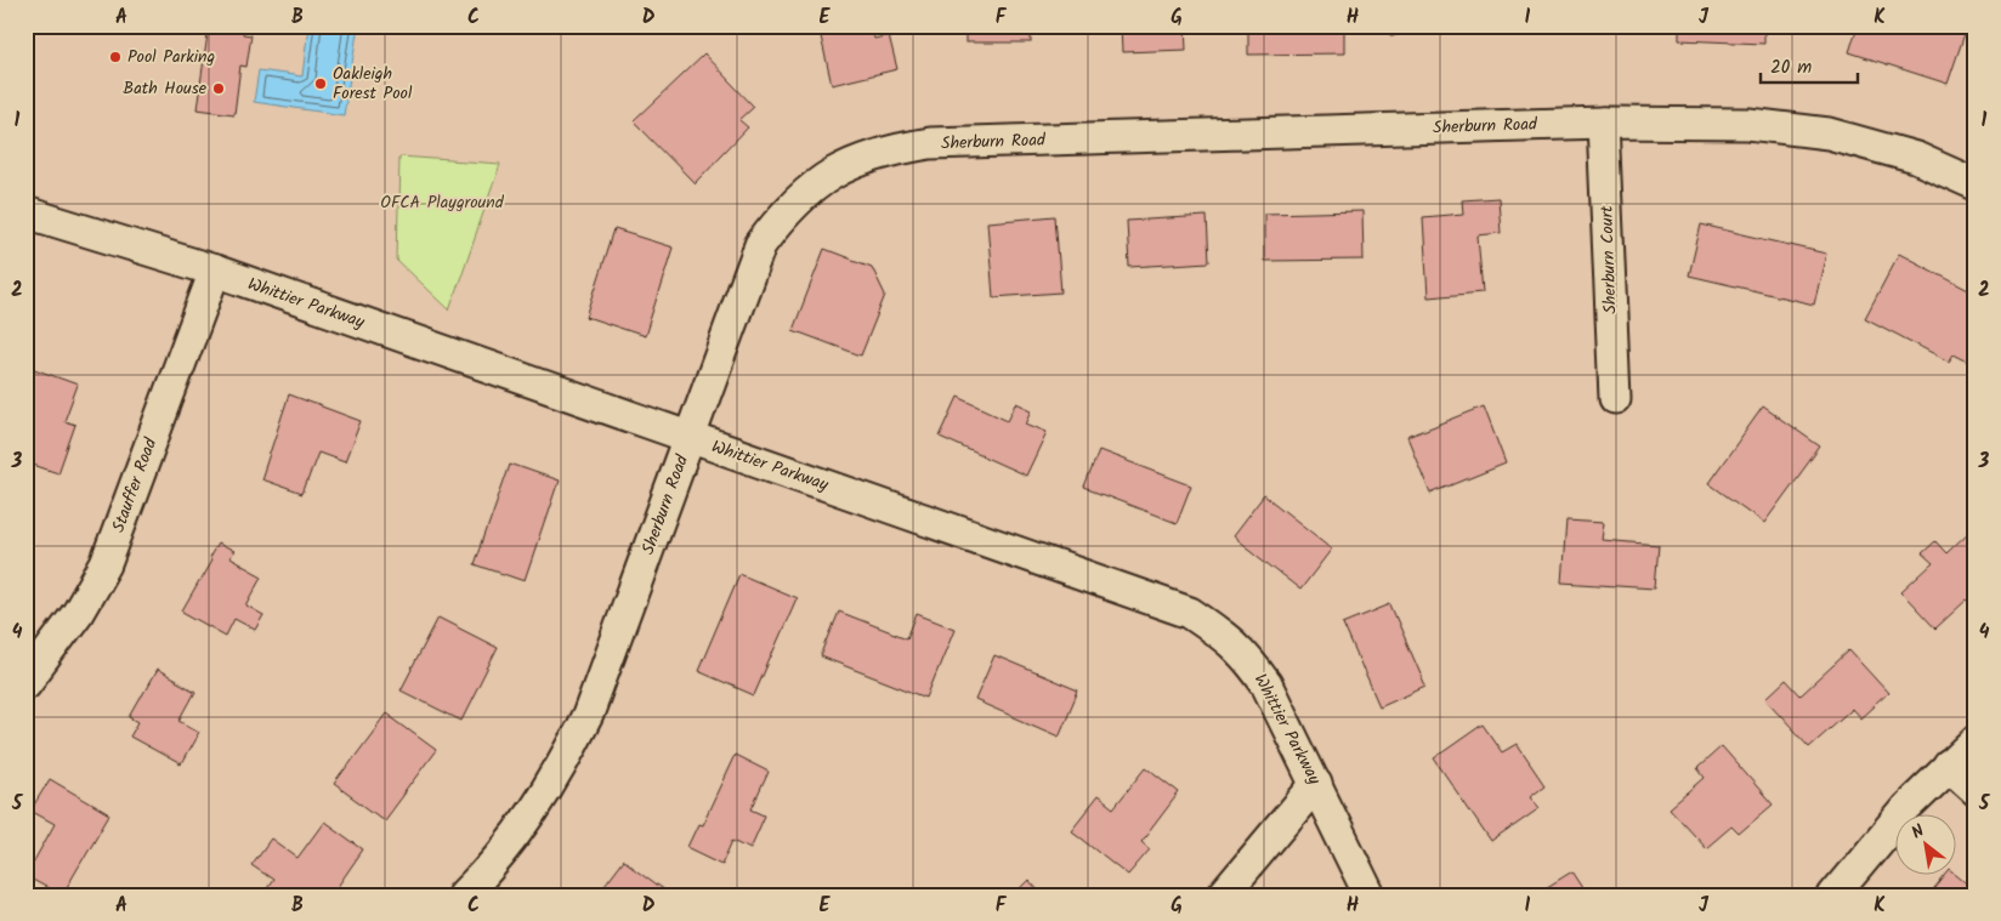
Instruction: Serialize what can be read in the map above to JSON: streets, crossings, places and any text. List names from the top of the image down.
{
  "streets": {
    "street": [
      "Sherburn Road",
      "Sherburn Court",
      "Whittier Parkway",
      "Stauffer Road"
    ]
  },
  "crossings": [
    ["Sherburn Road", "Sherburn Court"],
    ["Sherburn Road", "Whittier Parkway"],
    ["Whittier Parkway", "Stauffer Road"]
  ],
  "parks": ["OFCA Playground"],
  "places": ["Pool Parking", "Oakleigh Forest Pool", "Bath House"],
  "scale_bar": "20 m",
  "north": "top left",
  "grid": {
    "columns": [
      "A",
      "B",
      "C",
      "D",
      "E",
      "F",
      "G",
      "H",
      "I",
      "J",
      "K"
    ],
    "rows": [
      "1",
      "2",
      "3",
      "4",
      "5"
    ]
  }
}
